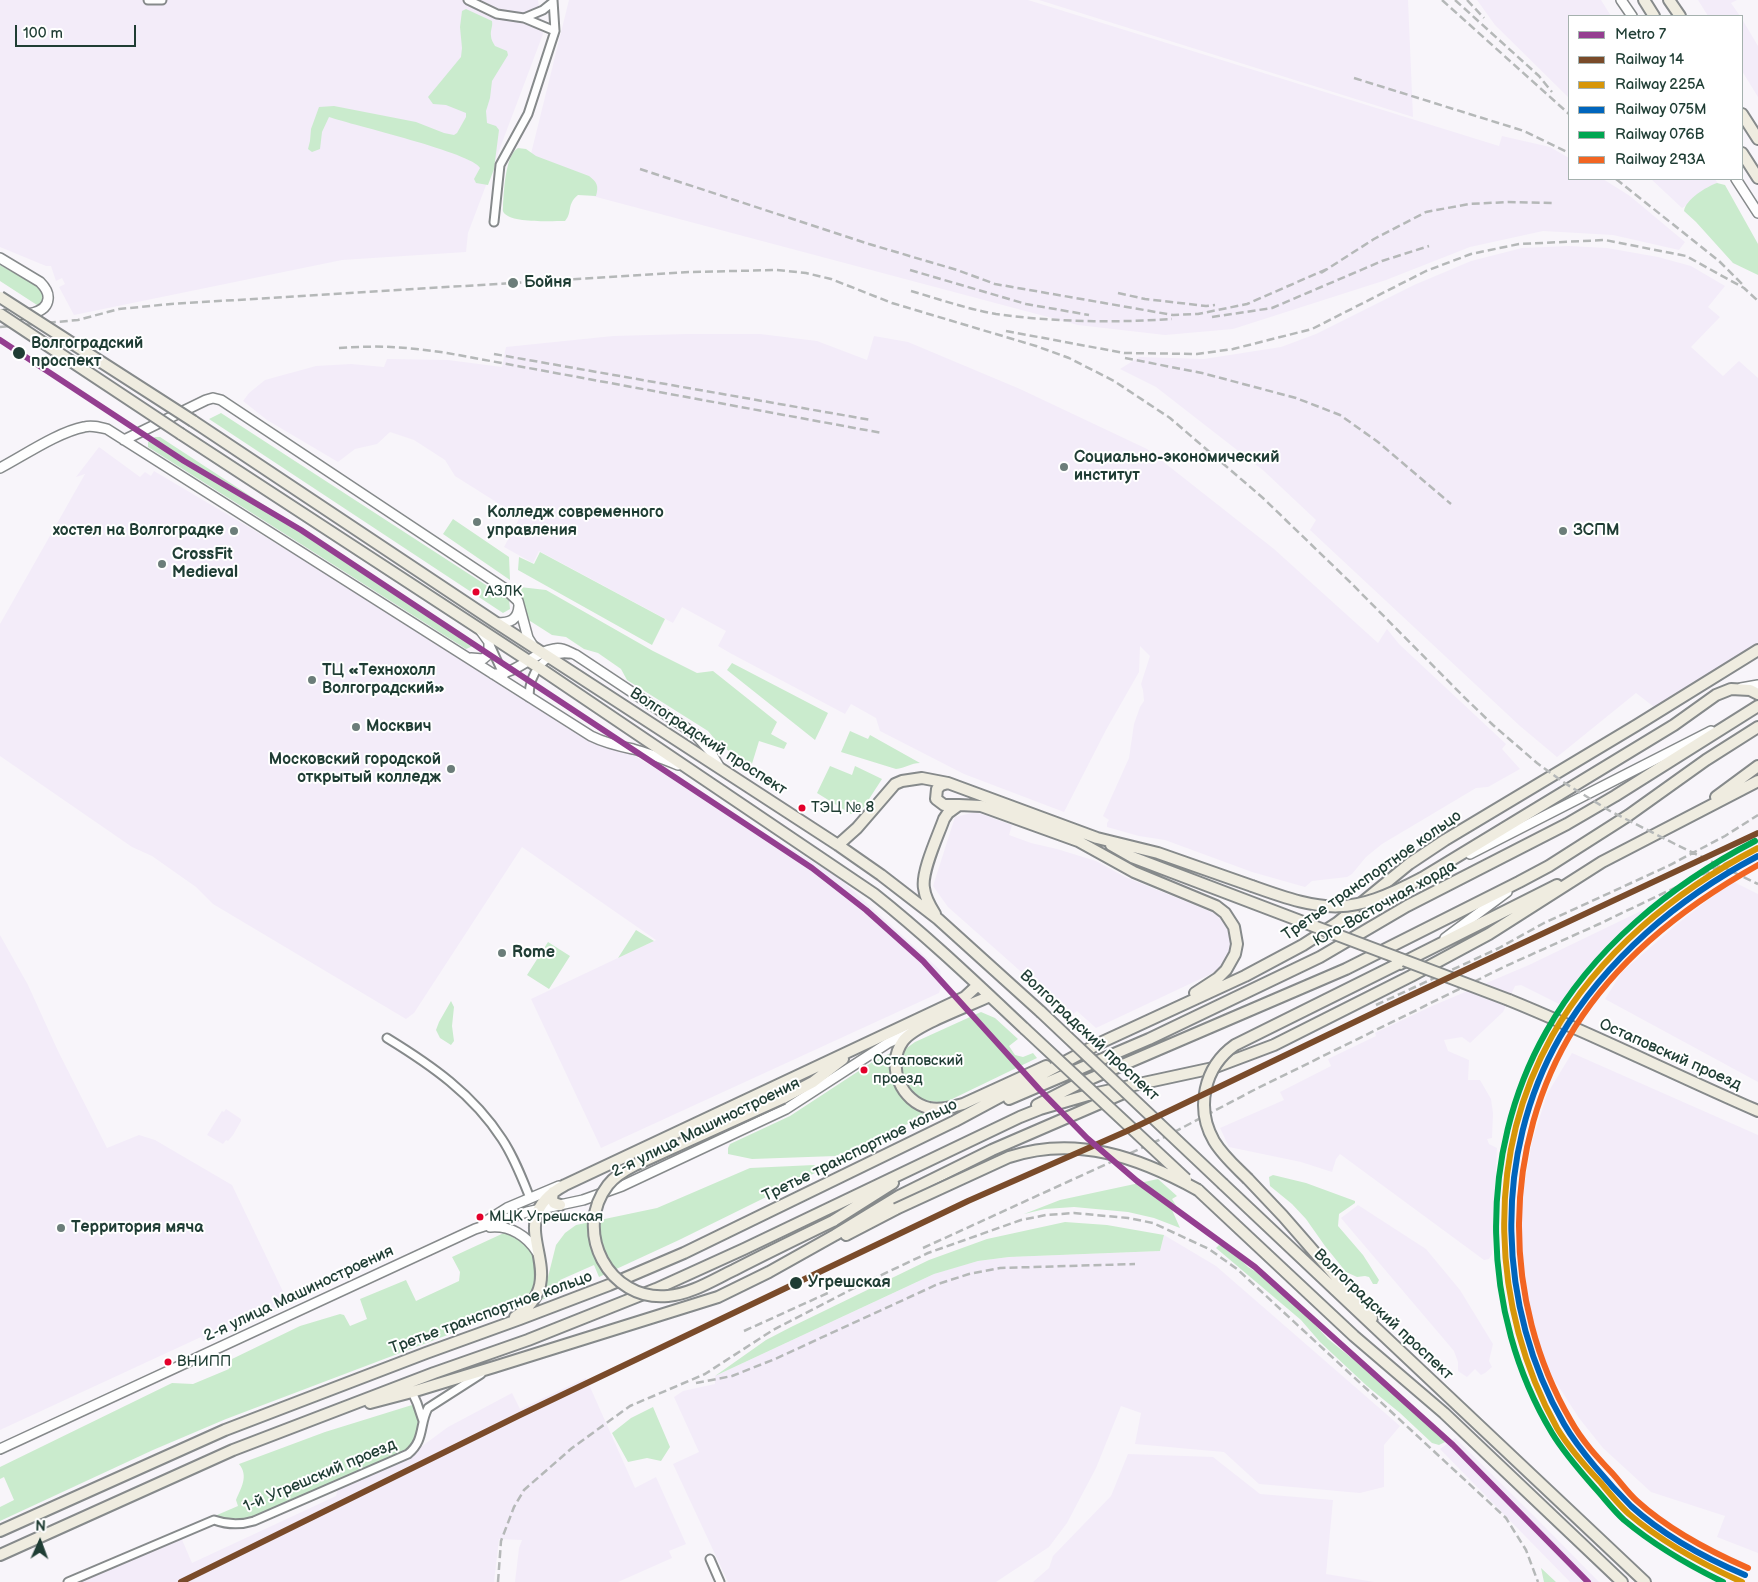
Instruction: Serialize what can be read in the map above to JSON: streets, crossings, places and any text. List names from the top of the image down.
{
  "streets": {
    "main road": [
      "Волгоградский проспект",
      "Третье транспортное кольцо",
      "Юго-Восточная хорда",
      "Остаповский проезд",
      "2-я улица Машиностроения"
    ],
    "street": ["1-й Угрешский проезд"]
  },
  "crossings": [
    ["Волгоградский проспект", "2-я улица Машиностроения"],
    ["Третье транспортное кольцо", "Юго-Восточная хорда"]
  ],
  "places": [
    "Бойня",
    "Волгоградский проспект",
    "Социально-экономический институт",
    "Колледж современного управления",
    "хостел на Волгоградке",
    "ЗСПМ",
    "CrossFit Medieval",
    "АЗЛК",
    "ТЦ «Технохолл Волгоградский»",
    "Москвич",
    "Московский городской открытый колледж",
    "ТЭЦ № 8",
    "Rome",
    "Остаповский проезд",
    "МЦК Угрешская",
    "Территория мяча",
    "Угрешская",
    "ВНИПП"
  ],
  "lines": [
    "metro line 7",
    "rail line 14",
    "rail line 076В",
    "rail line 225А",
    "rail line 075М",
    "rail line 293А"
  ],
  "legend": [
    "Metro 7",
    "Railway 14",
    "Railway 225А",
    "Railway 075М",
    "Railway 076В",
    "Railway 293А"
  ],
  "scale_bar": "100 m",
  "north": "top"
}
